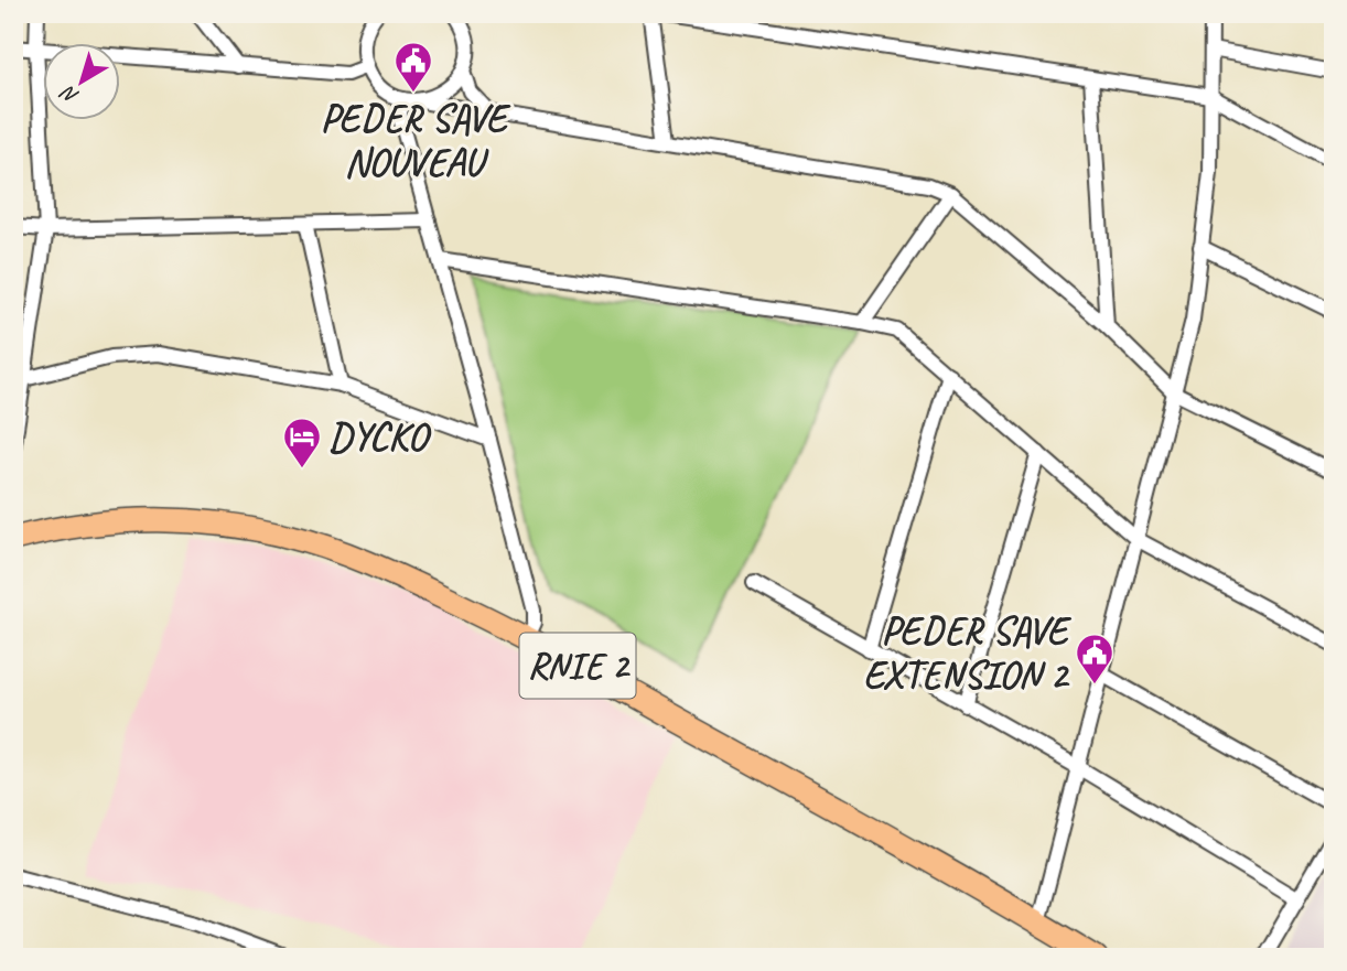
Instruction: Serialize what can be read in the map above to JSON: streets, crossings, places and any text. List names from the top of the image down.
{
  "streets": {
    "main road": ["RNIE 2"]
  },
  "places": {
    "public building": ["PEDER SAVE NOUVEAU", "PEDER SAVE EXTENSION 2"],
    "hotel": ["DYCKO"]
  },
  "north": "bottom left"
}
